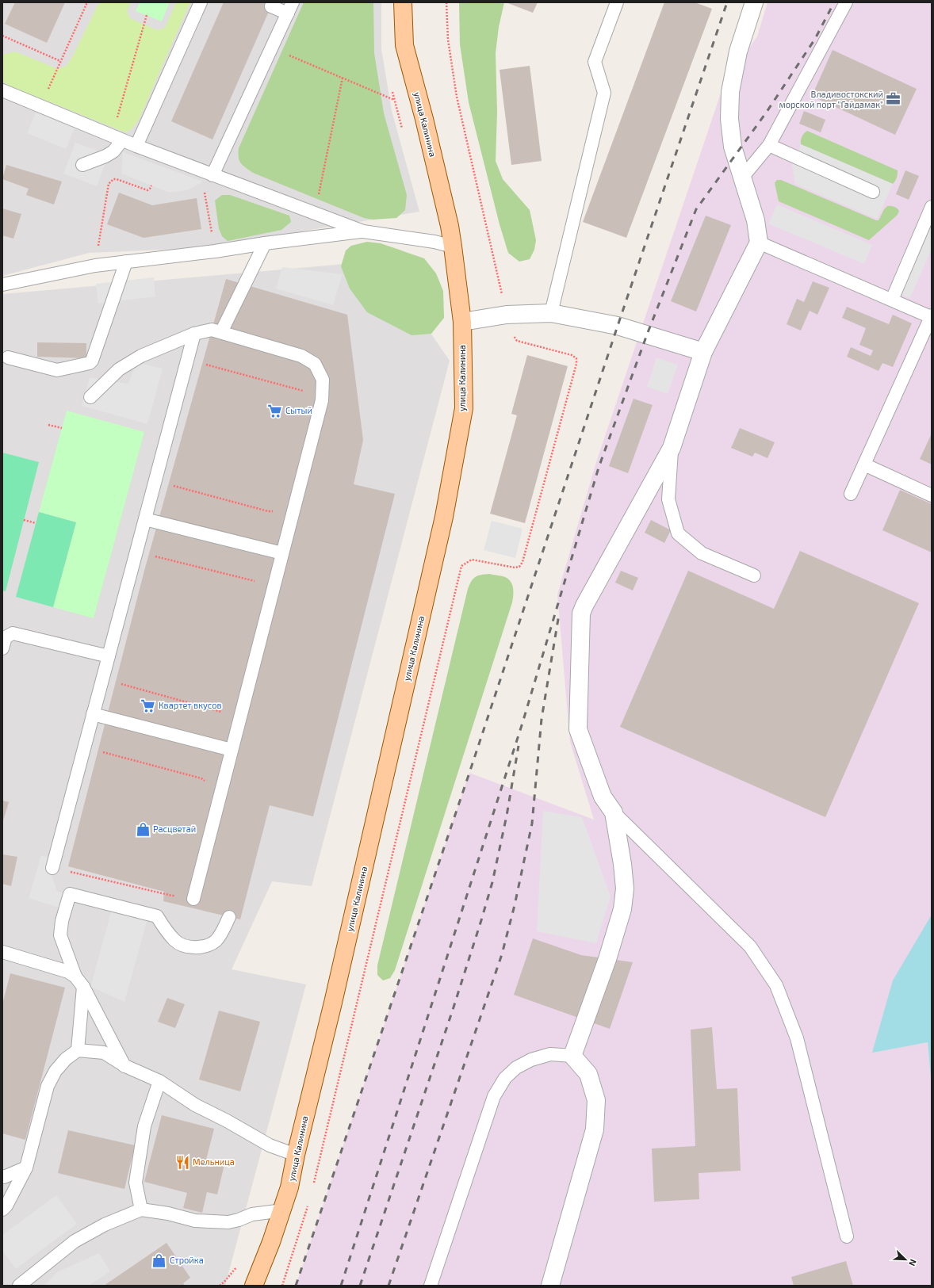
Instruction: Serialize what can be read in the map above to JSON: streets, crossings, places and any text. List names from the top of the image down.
{
  "streets": {
    "main road": ["улица Калинина"]
  },
  "places": {
    "office": ["Владивостокский морской порт \"Гайдамак\""],
    "supermarket": ["Сытый", "Квартет вкусов"],
    "shop": ["Расцветай", "Стройка"],
    "restaurant": ["Мельница"]
  },
  "north": "bottom right"
}
